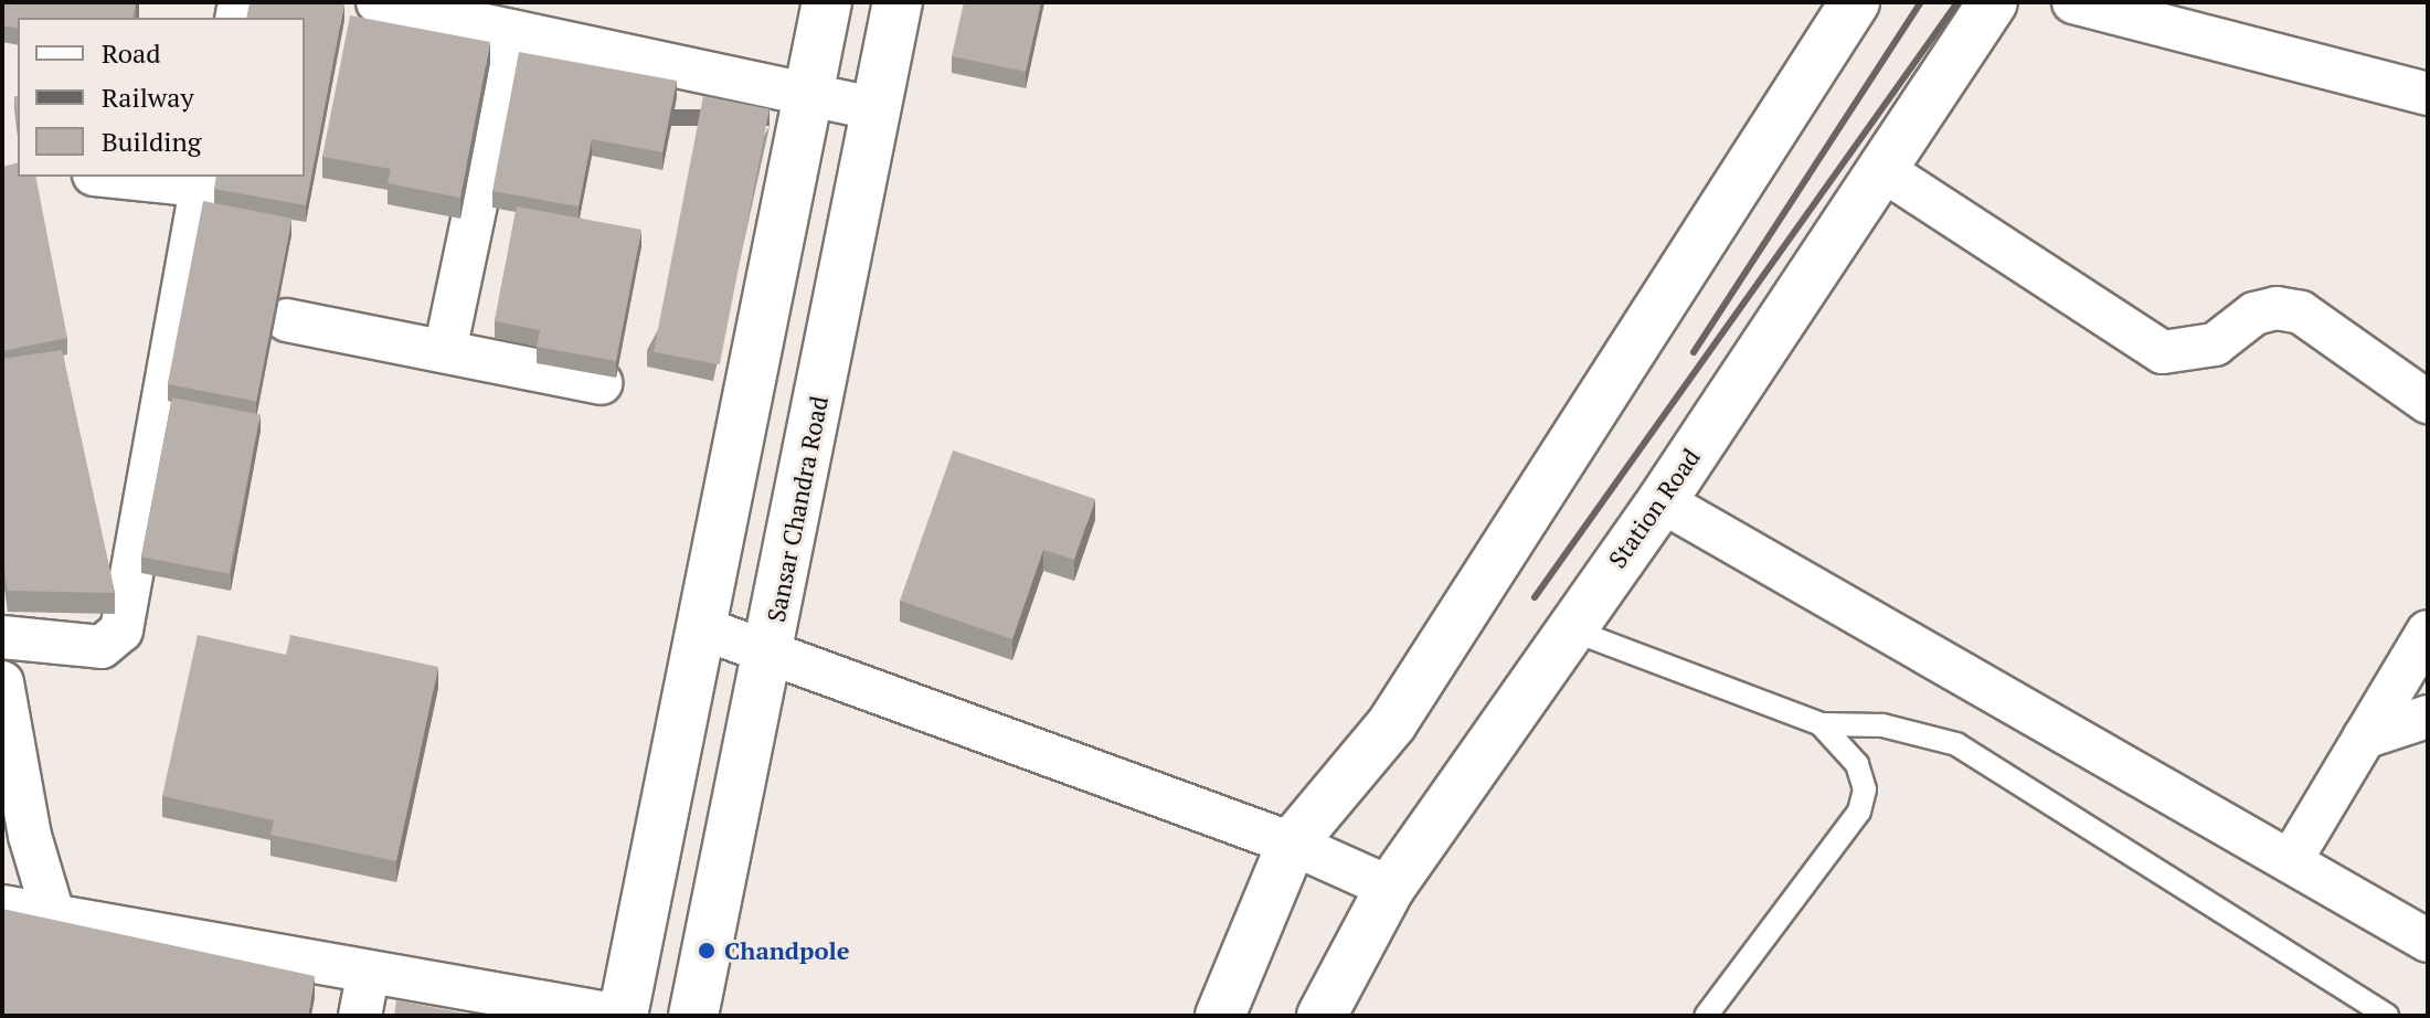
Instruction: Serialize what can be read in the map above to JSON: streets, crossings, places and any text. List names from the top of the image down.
{
  "streets": {
    "main road": ["Station Road", "Sansar Chandra Road"]
  },
  "places": ["Chandpole"],
  "legend": ["Road", "Railway", "Building"]
}
